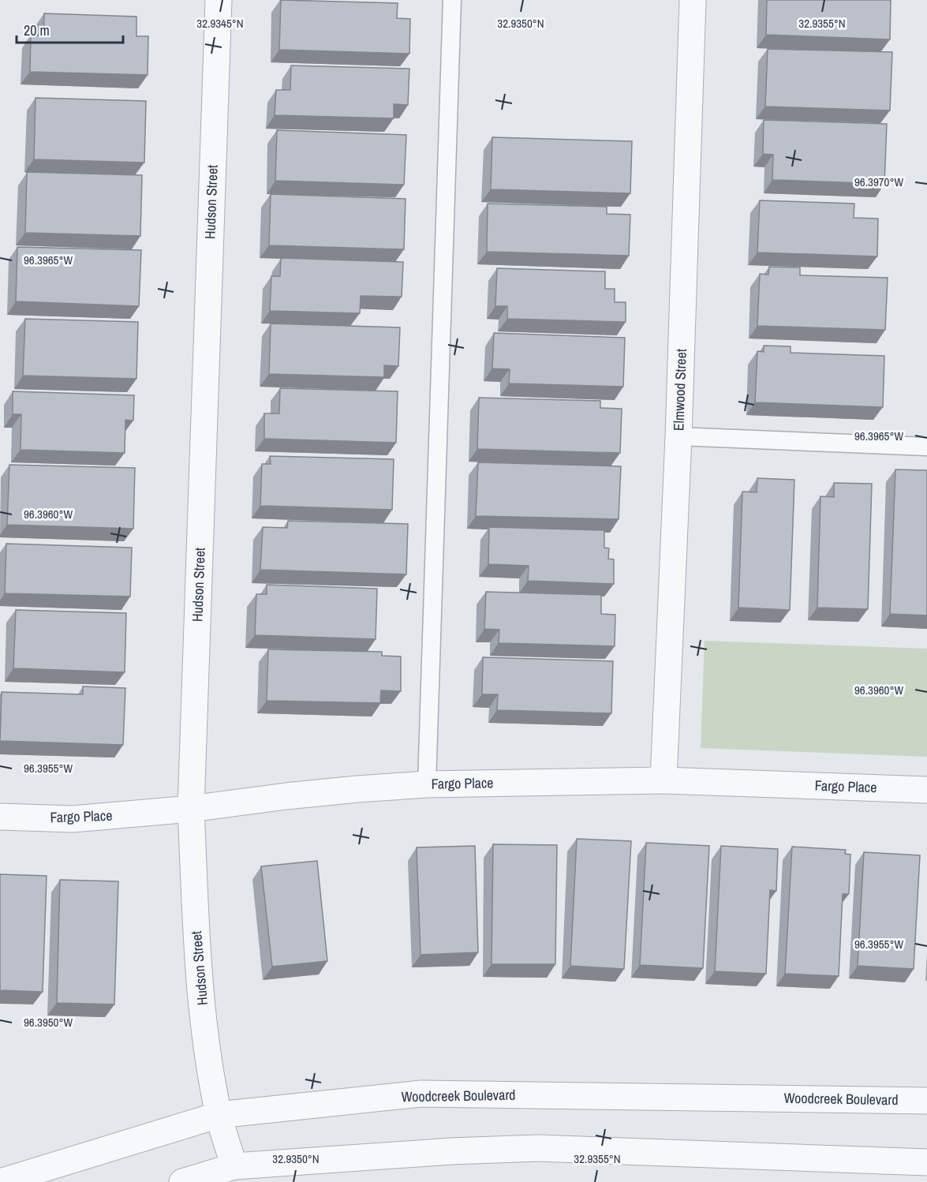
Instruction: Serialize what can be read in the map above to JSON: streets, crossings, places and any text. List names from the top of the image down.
{
  "streets": {
    "street": [
      "Hudson Street",
      "Elmwood Street",
      "Fargo Place",
      "Woodcreek Boulevard"
    ]
  },
  "crossings": [
    ["Hudson Street", "Fargo Place"],
    ["Hudson Street", "Woodcreek Boulevard"],
    ["Elmwood Street", "Fargo Place"]
  ],
  "scale_bar": "20 m",
  "coordinates": [
    "32.9345°N",
    "32.9350°N",
    "32.9355°N",
    "96.3970°W",
    "96.3965°W",
    "96.3960°W",
    "96.3955°W",
    "96.3950°W"
  ]
}
